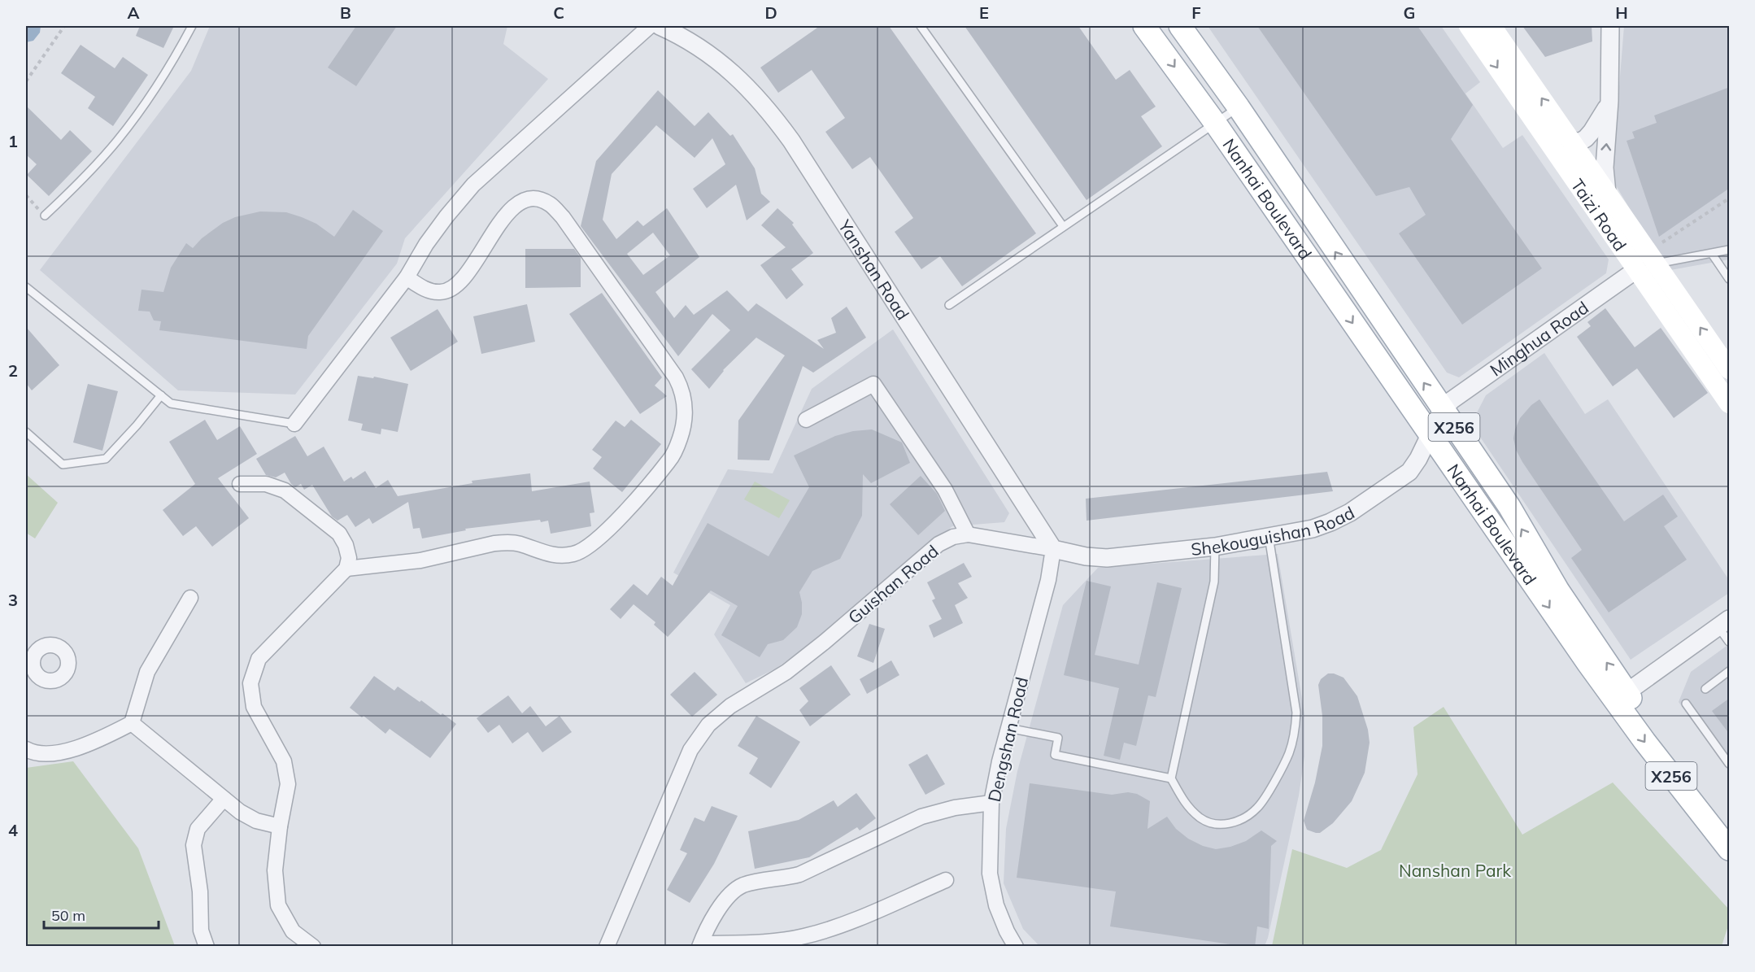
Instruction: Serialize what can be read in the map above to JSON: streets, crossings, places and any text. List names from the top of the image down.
{
  "streets": {
    "main road": ["Nanhai Boulevard", "Taizi Road", "X256"],
    "street": [
      "Yanshan Road",
      "Minghua Road",
      "Shekouguishan Road",
      "Guishan Road",
      "Dengshan Road"
    ]
  },
  "crossings": [
    ["Nanhai Boulevard", "Minghua Road"],
    ["Nanhai Boulevard", "Shekouguishan Road"],
    ["Taizi Road", "Minghua Road"],
    ["Yanshan Road", "Shekouguishan Road"],
    ["Yanshan Road", "Guishan Road"],
    ["Yanshan Road", "Dengshan Road"],
    ["Minghua Road", "Shekouguishan Road"],
    ["Shekouguishan Road", "Guishan Road"],
    ["Shekouguishan Road", "Dengshan Road"],
    ["Guishan Road", "Dengshan Road"]
  ],
  "parks": ["Nanshan Park"],
  "scale_bar": "50 m",
  "grid": {
    "columns": [
      "A",
      "B",
      "C",
      "D",
      "E",
      "F",
      "G",
      "H"
    ],
    "rows": [
      "1",
      "2",
      "3",
      "4"
    ]
  }
}
